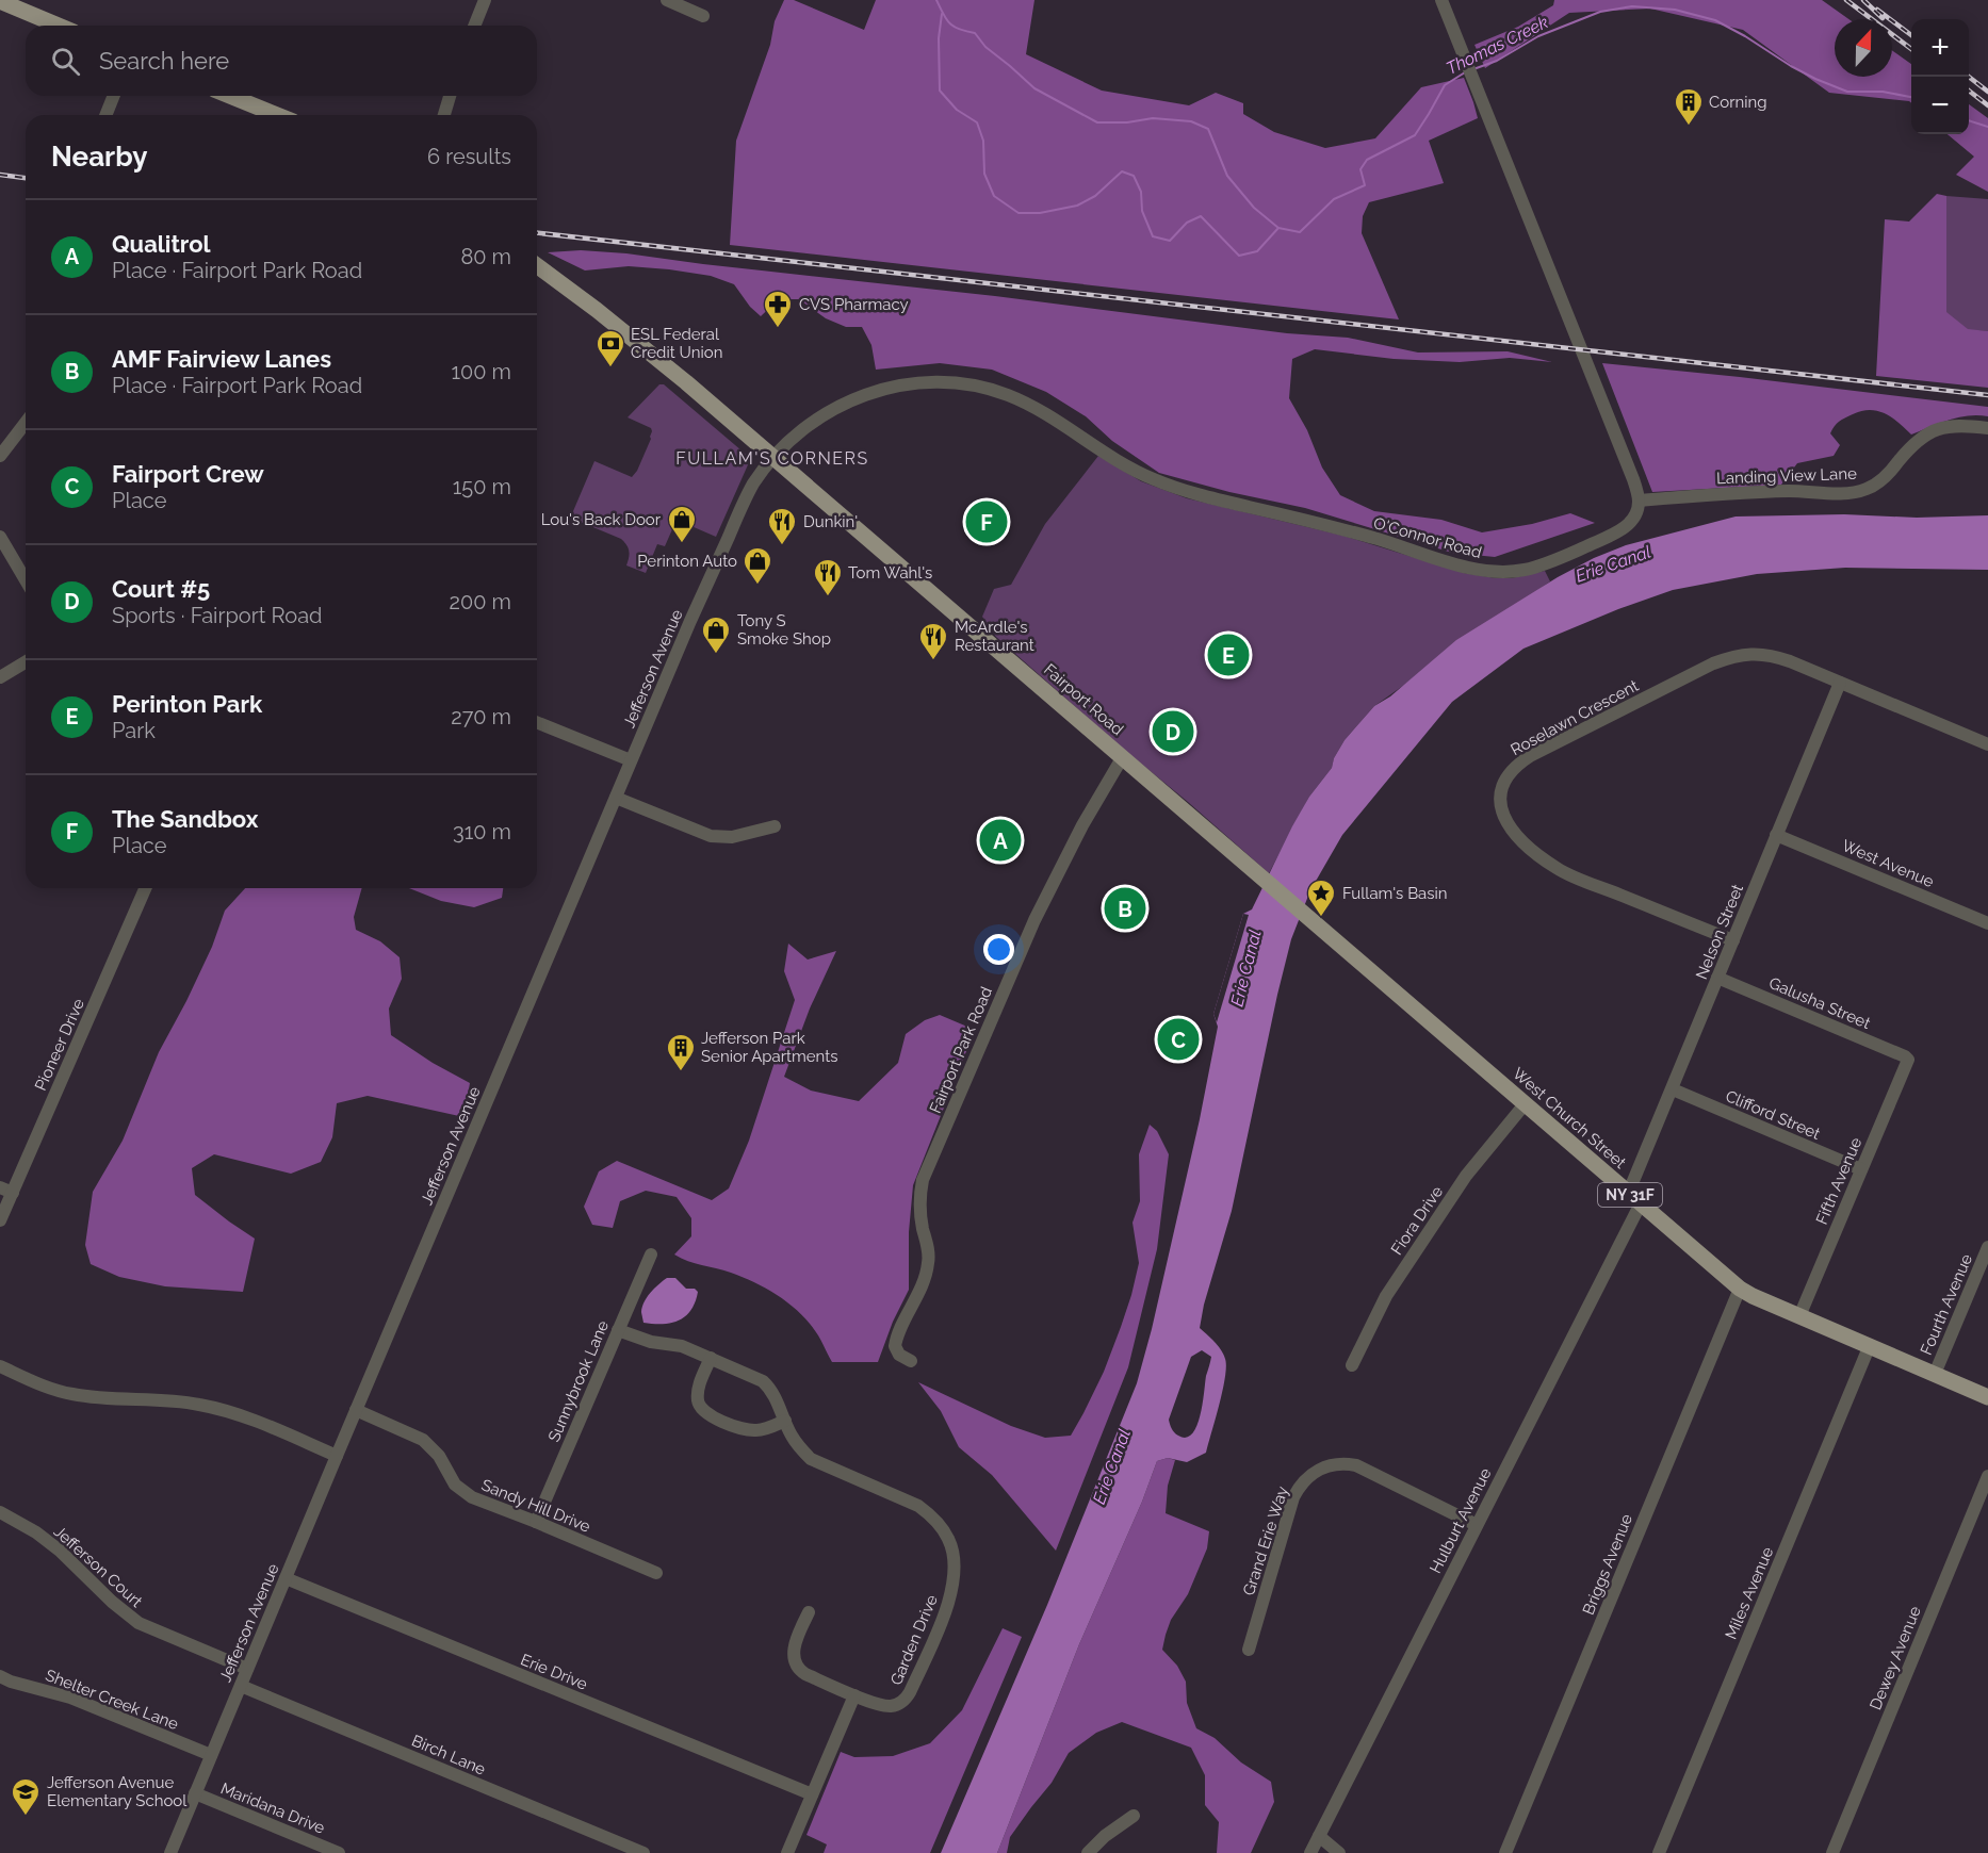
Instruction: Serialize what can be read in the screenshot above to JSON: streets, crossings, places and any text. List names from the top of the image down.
{
  "streets": {
    "main road": ["Fairport Road", "West Church Street", "NY 31F"],
    "street": [
      "Landing View Lane",
      "O'Connor Road",
      "Jefferson Avenue",
      "Roselawn Crescent",
      "West Avenue",
      "Nelson Street",
      "Galusha Street",
      "Pioneer Drive",
      "Fairport Park Road",
      "Clifford Street",
      "Fifth Avenue",
      "Fiora Drive",
      "Fourth Avenue",
      "Sunnybrook Lane",
      "Sandy Hill Drive",
      "Hulburt Avenue",
      "Grand Erie Way",
      "Briggs Avenue",
      "Jefferson Court",
      "Miles Avenue",
      "Garden Drive",
      "Dewey Avenue",
      "Erie Drive",
      "Shelter Creek Lane",
      "Birch Lane",
      "Maridana Drive"
    ]
  },
  "crossings": [
    ["Landing View Lane", "O'Connor Road"],
    ["O'Connor Road", "Jefferson Avenue"],
    ["O'Connor Road", "Fairport Road"],
    ["Jefferson Avenue", "Fairport Road"],
    ["Jefferson Avenue", "Sandy Hill Drive"],
    ["Jefferson Avenue", "Jefferson Court"],
    ["Jefferson Avenue", "Erie Drive"],
    ["Jefferson Avenue", "Shelter Creek Lane"],
    ["Jefferson Avenue", "Birch Lane"],
    ["Jefferson Avenue", "Maridana Drive"],
    ["Fairport Road", "Fairport Park Road"],
    ["Fairport Road", "West Church Street"],
    ["Roselawn Crescent", "Nelson Street"],
    ["West Avenue", "Nelson Street"],
    ["Nelson Street", "Galusha Street"],
    ["Nelson Street", "Clifford Street"],
    ["Nelson Street", "West Church Street"],
    ["Nelson Street", "Hulburt Avenue"],
    ["Galusha Street", "Fifth Avenue"],
    ["Clifford Street", "Fifth Avenue"],
    ["West Church Street", "Fifth Avenue"],
    ["West Church Street", "Fiora Drive"],
    ["West Church Street", "Fourth Avenue"],
    ["West Church Street", "Hulburt Avenue"],
    ["West Church Street", "Briggs Avenue"],
    ["West Church Street", "Miles Avenue"],
    ["Sunnybrook Lane", "Sandy Hill Drive"],
    ["Sunnybrook Lane", "Garden Drive"],
    ["Hulburt Avenue", "Grand Erie Way"]
  ],
  "districts": ["FULLAM'S CORNERS"],
  "water": ["Thomas Creek", "Erie Canal"],
  "places": {
    "building": ["Corning", "Jefferson Park Senior Apartments"],
    "pharmacy": ["CVS Pharmacy"],
    "bank": ["ESL Federal Credit Union"],
    "shop": ["Lou's Back Door", "Perinton Auto", "Tony S Smoke Shop"],
    "restaurant": ["Dunkin'", "Tom Wahl's", "McArdle's Restaurant"],
    "place": ["Fullam's Basin"],
    "school or university": ["Jefferson Avenue Elementary School"]
  },
  "north": "top",
  "page": {
    "map_buttons": ["+", "−"],
    "search": "Search here",
    "heading": ["Nearby", "6 results"],
    "list": [
      {
        "mark": "A",
        "name": "Qualitrol",
        "note": "Place · Fairport Park Road",
        "value": "80 m"
      },
      {
        "mark": "B",
        "name": "AMF Fairview Lanes",
        "note": "Place · Fairport Park Road",
        "value": "100 m"
      },
      {
        "mark": "C",
        "name": "Fairport Crew",
        "note": "Place",
        "value": "150 m"
      },
      {
        "mark": "D",
        "name": "Court #5",
        "note": "Sports · Fairport Road",
        "value": "200 m"
      },
      {
        "mark": "E",
        "name": "Perinton Park",
        "note": "Park",
        "value": "270 m"
      },
      {
        "mark": "F",
        "name": "The Sandbox",
        "note": "Place",
        "value": "310 m"
      }
    ],
    "pins": [
      "F",
      "E",
      "D",
      "A",
      "B",
      "C"
    ]
  }
}
